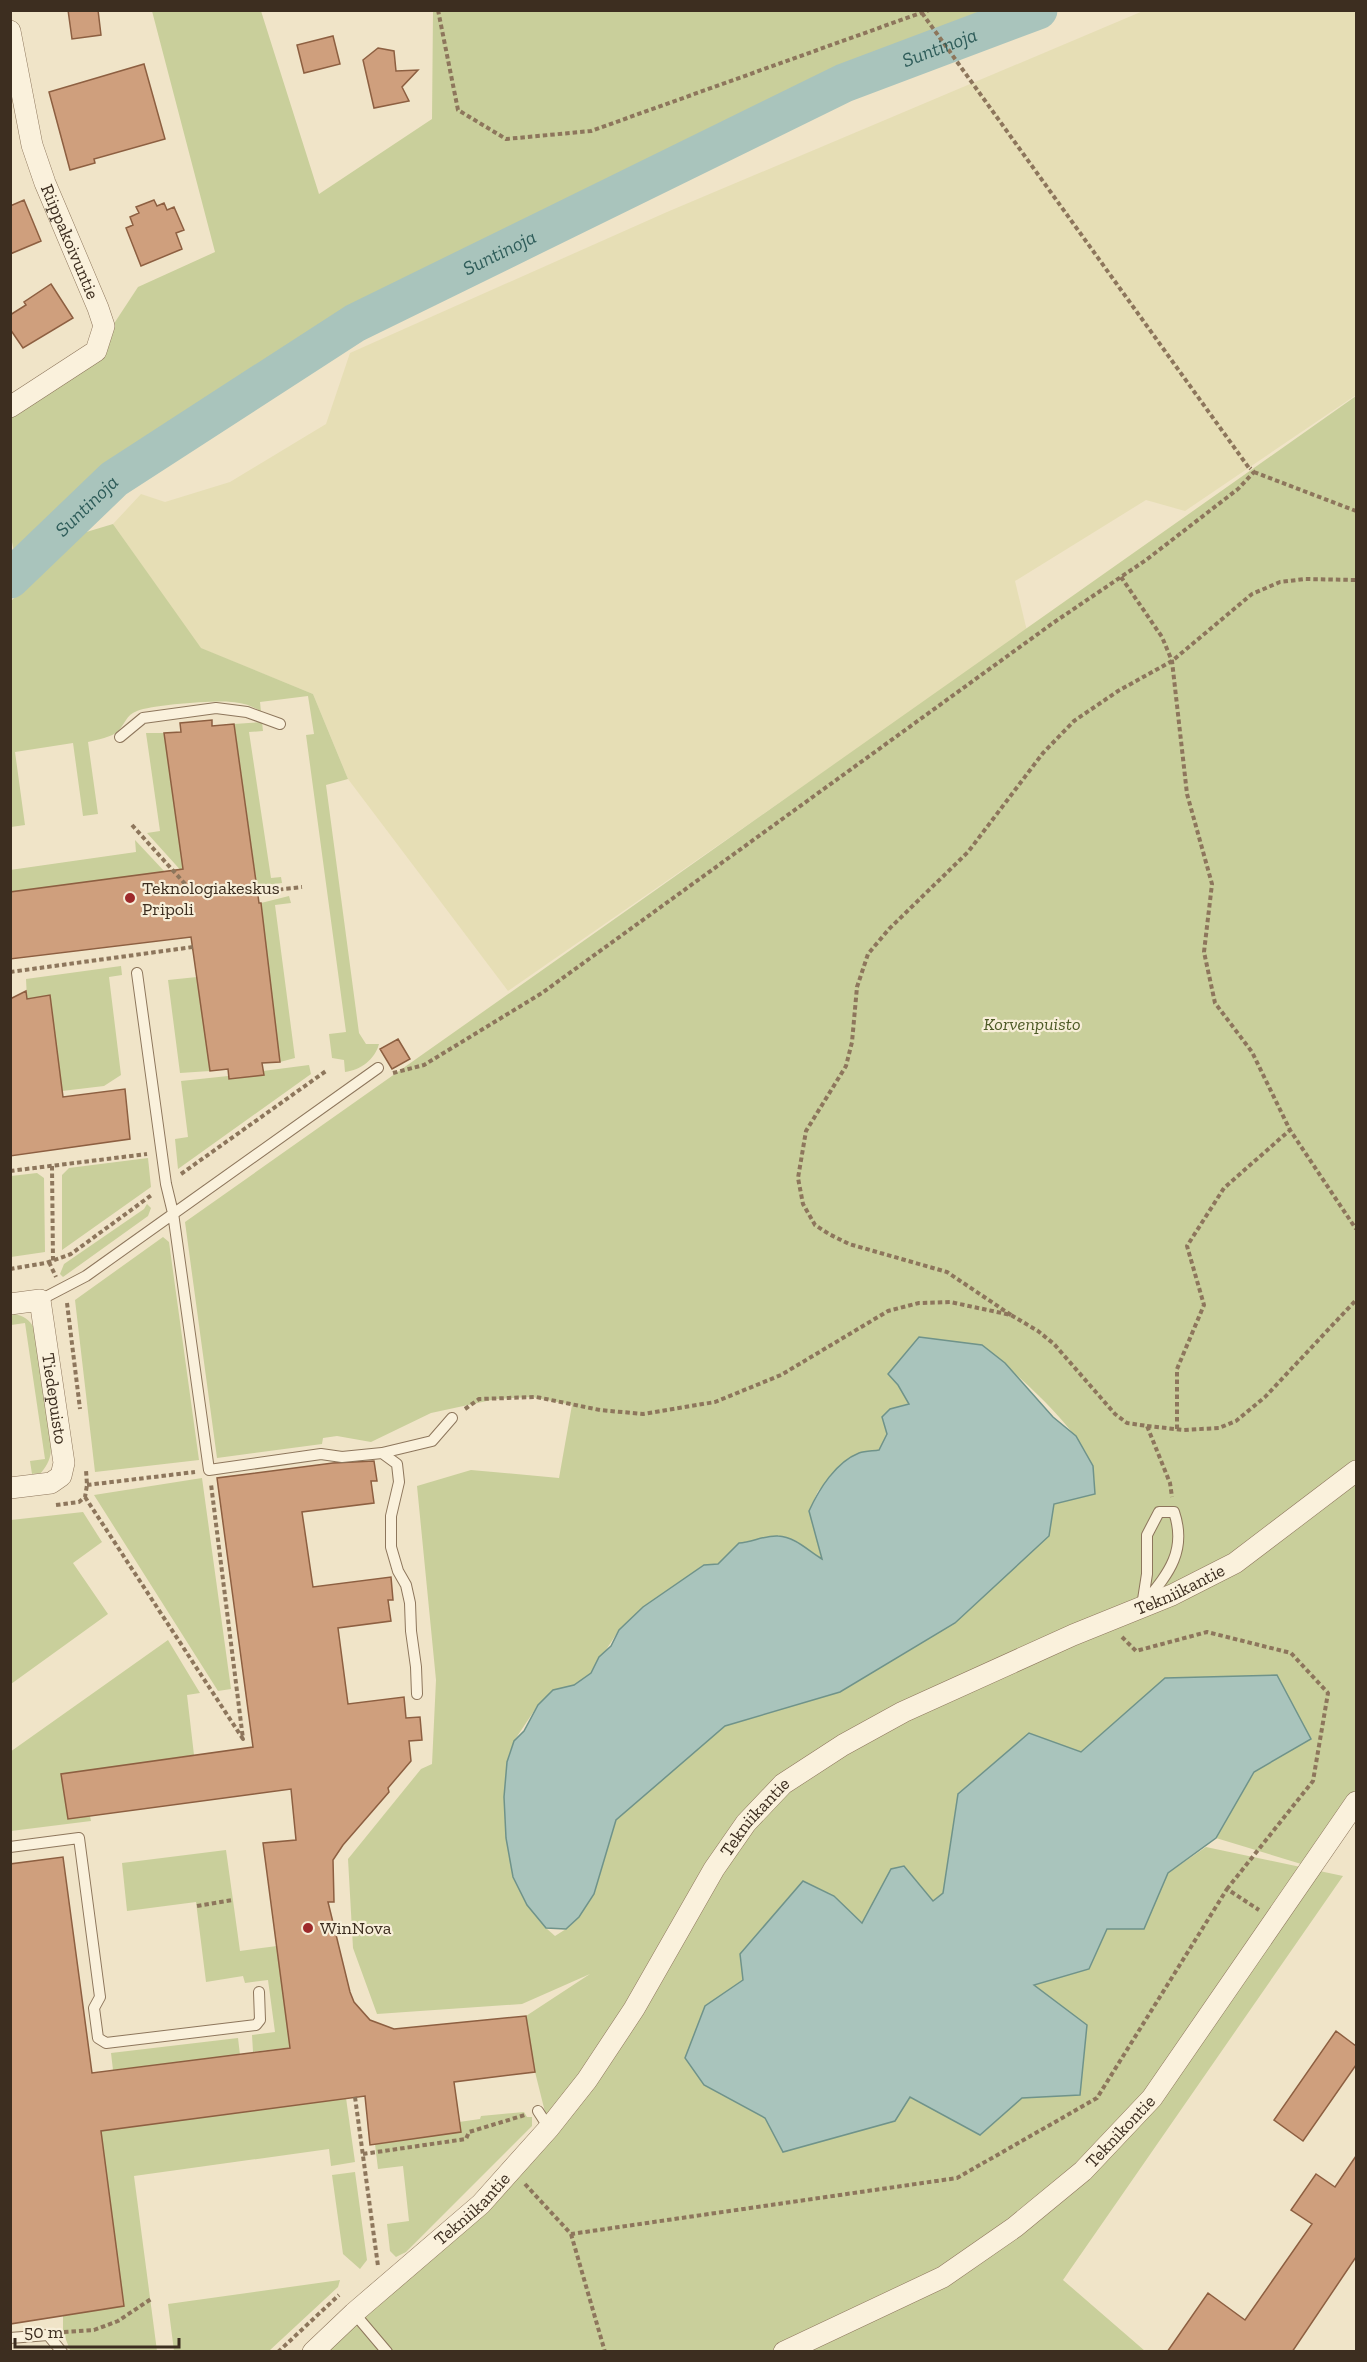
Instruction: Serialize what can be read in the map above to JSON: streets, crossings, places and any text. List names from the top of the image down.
{
  "streets": {
    "street": [
      "Riippakoivuntie",
      "Tiedepuisto",
      "Tekniikantie",
      "Teknikontie"
    ]
  },
  "water": ["Suntinoja"],
  "parks": ["Korvenpuisto"],
  "places": ["Teknologiakeskus Pripoli", "WinNova"],
  "scale_bar": "50 m"
}
